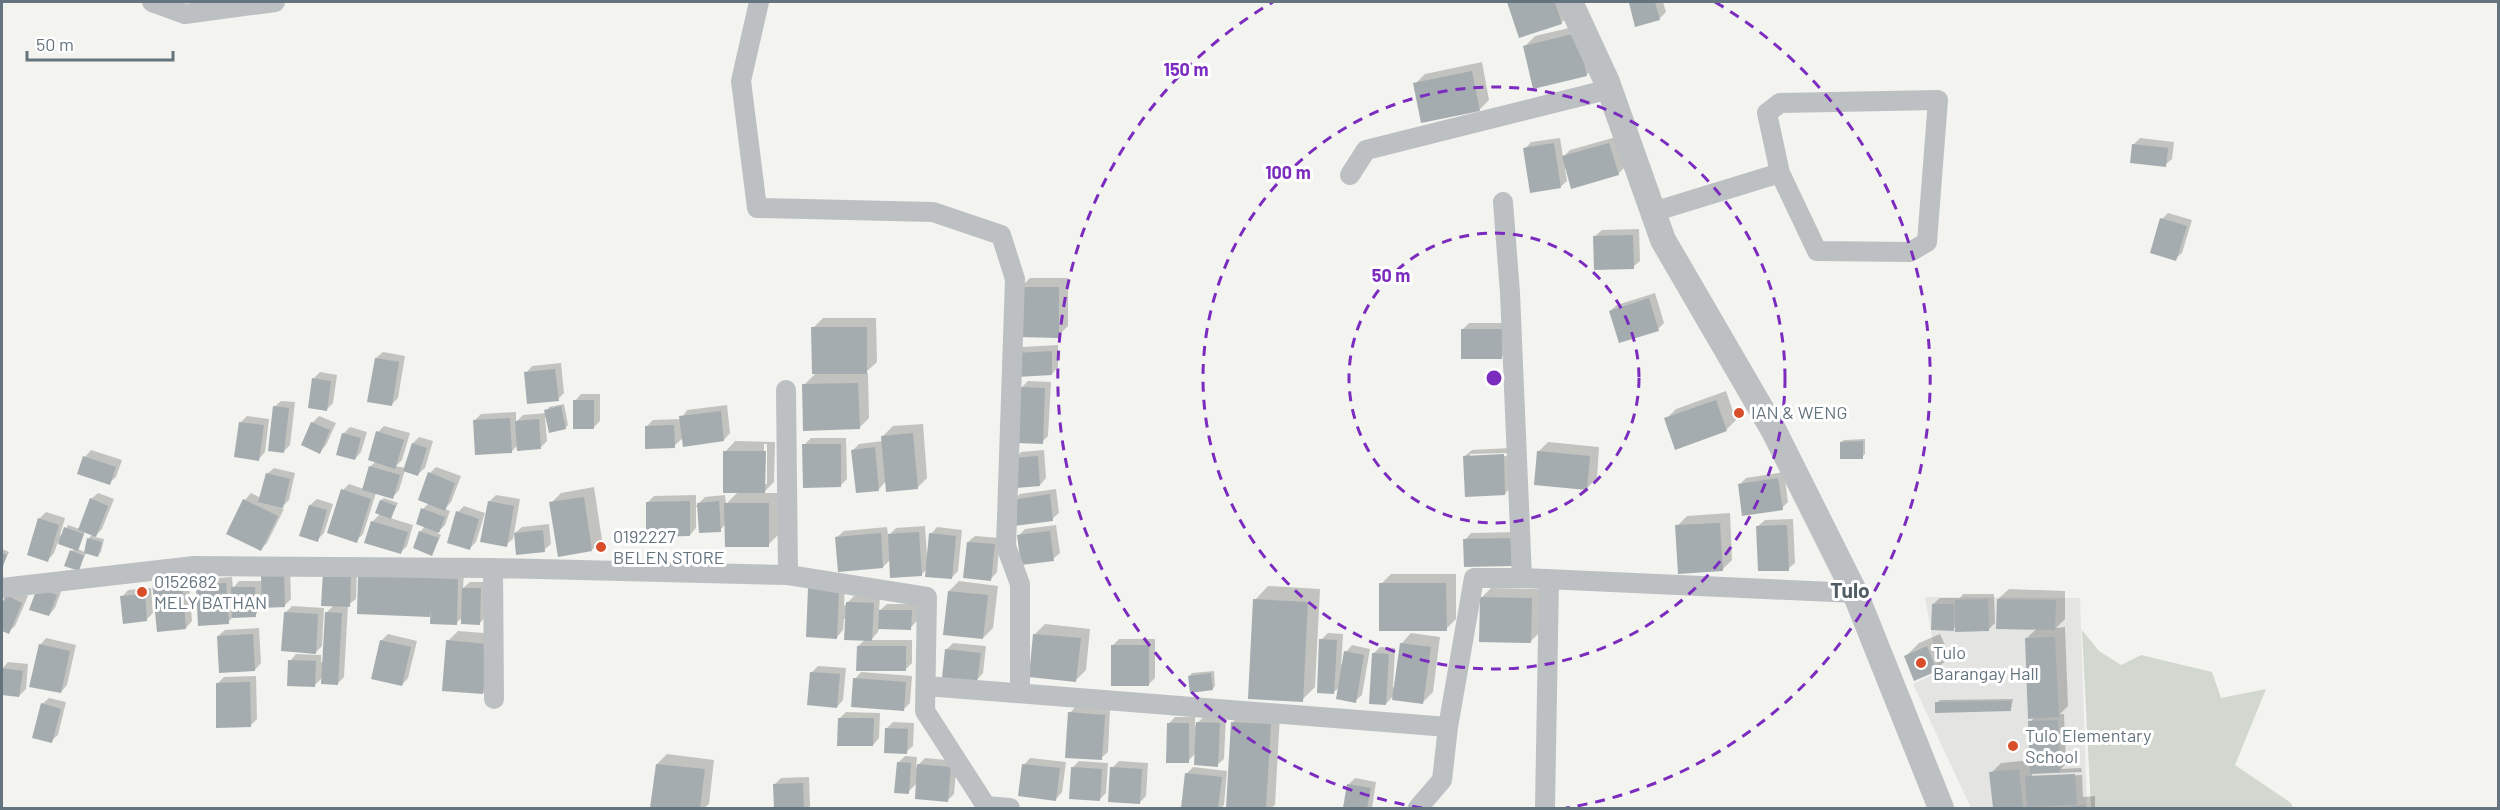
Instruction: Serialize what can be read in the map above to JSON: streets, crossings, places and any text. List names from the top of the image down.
{
  "districts": ["Tulo"],
  "places": [
    "IAN & WENG",
    "0192227 BELEN STORE",
    "0152682 MELY BATHAN",
    "Tulo Barangay Hall",
    "Tulo Elementary School"
  ],
  "scale_bar": "50 m",
  "rings": ["150 m", "100 m", "50 m"]
}
